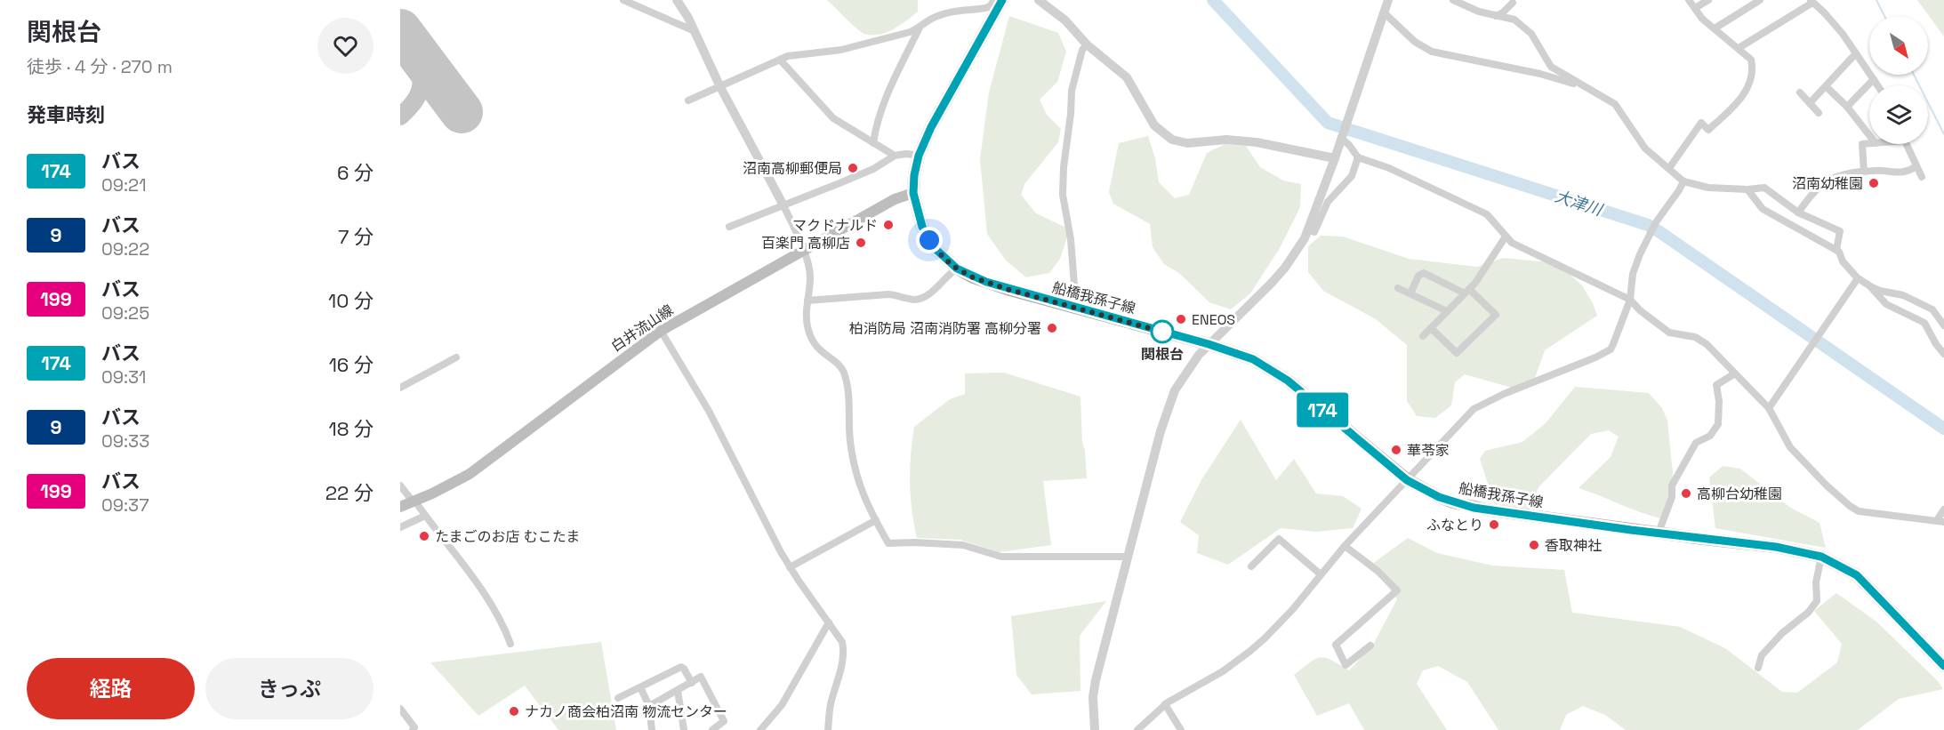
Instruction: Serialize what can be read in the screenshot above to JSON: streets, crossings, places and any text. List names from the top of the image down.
{
  "streets": {
    "main road": ["船橋我孫子線", "白井流山線"]
  },
  "crossings": [
    ["船橋我孫子線", "白井流山線"]
  ],
  "water": ["大津川"],
  "places": [
    "沼南高柳郵便局",
    "沼南幼稚園",
    "マクドナルド",
    "百楽門 高柳店",
    "ENEOS",
    "柏消防局 沼南消防署 高柳分署",
    "関根台",
    "華苓家",
    "高柳台幼稚園",
    "ふなとり",
    "たまごのお店 むこたま",
    "香取神社",
    "ナカノ商会柏沼南 物流センター"
  ],
  "lines": ["bus line 174"],
  "north": "bottom right",
  "page": {
    "heading": [
      ["関根台", "徒歩 · 4 分 · 270 m"],
      "発車時刻"
    ],
    "on_map": "174",
    "list": [
      {
        "mark": "174",
        "name": "バス",
        "note": "09:21",
        "value": "6 分"
      },
      {
        "mark": "9",
        "name": "バス",
        "note": "09:22",
        "value": "7 分"
      },
      {
        "mark": "199",
        "name": "バス",
        "note": "09:25",
        "value": "10 分"
      },
      {
        "mark": "174",
        "name": "バス",
        "note": "09:31",
        "value": "16 分"
      },
      {
        "mark": "9",
        "name": "バス",
        "note": "09:33",
        "value": "18 分"
      },
      {
        "mark": "199",
        "name": "バス",
        "note": "09:37",
        "value": "22 分"
      }
    ],
    "buttons": ["経路", "きっぷ"]
  }
}
